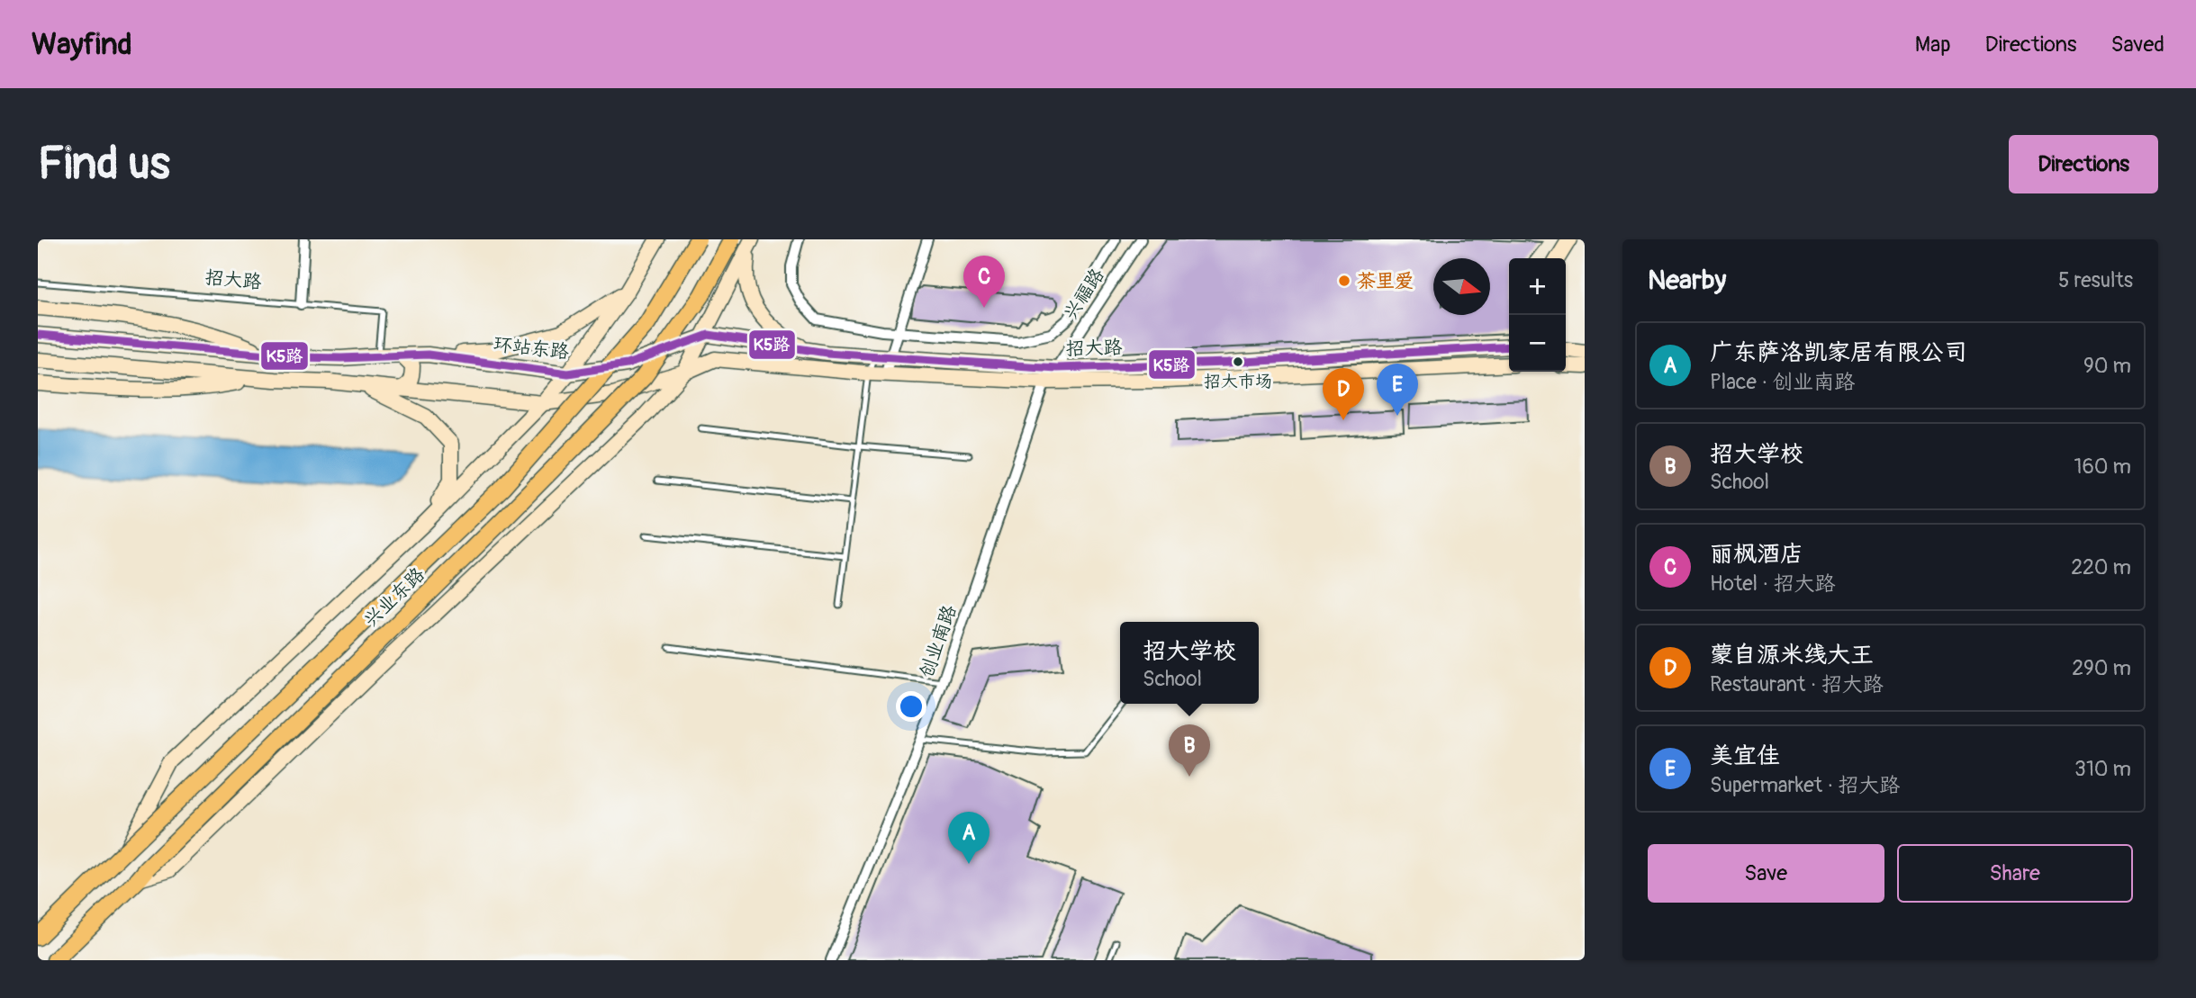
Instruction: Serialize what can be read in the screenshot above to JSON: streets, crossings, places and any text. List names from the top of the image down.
{
  "streets": {
    "main road": ["招大路", "环站东路", "兴业东路"],
    "street": ["兴福路", "创业南路"]
  },
  "crossings": [
    ["招大路", "兴福路"],
    ["招大路", "环站东路"],
    ["招大路", "创业南路"],
    ["兴福路", "创业南路"],
    ["环站东路", "兴业东路"]
  ],
  "places": ["茶里爱", "招大市场"],
  "lines": ["transit line K5路"],
  "north": "right",
  "page": {
    "header": "Wayfind",
    "nav": ["Map", "Directions", "Saved"],
    "buttons": [
      "Directions",
      ["Save", "Share"]
    ],
    "title": "Find us",
    "heading": ["Nearby", "5 results"],
    "pins": [
      "C",
      "E",
      "D",
      "B",
      "A"
    ],
    "map_buttons": ["+", "−"],
    "list": [
      {
        "mark": "A",
        "name": "广东萨洛凯家居有限公司",
        "note": "Place · 创业南路",
        "value": "90 m"
      },
      {
        "mark": "B",
        "name": "招大学校",
        "note": "School",
        "value": "160 m"
      },
      {
        "mark": "C",
        "name": "丽枫酒店",
        "note": "Hotel · 招大路",
        "value": "220 m"
      },
      {
        "mark": "D",
        "name": "蒙自源米线大王",
        "note": "Restaurant · 招大路",
        "value": "290 m"
      },
      {
        "mark": "E",
        "name": "美宜佳",
        "note": "Supermarket · 招大路",
        "value": "310 m"
      }
    ],
    "popup": ["招大学校", "School"]
  }
}
